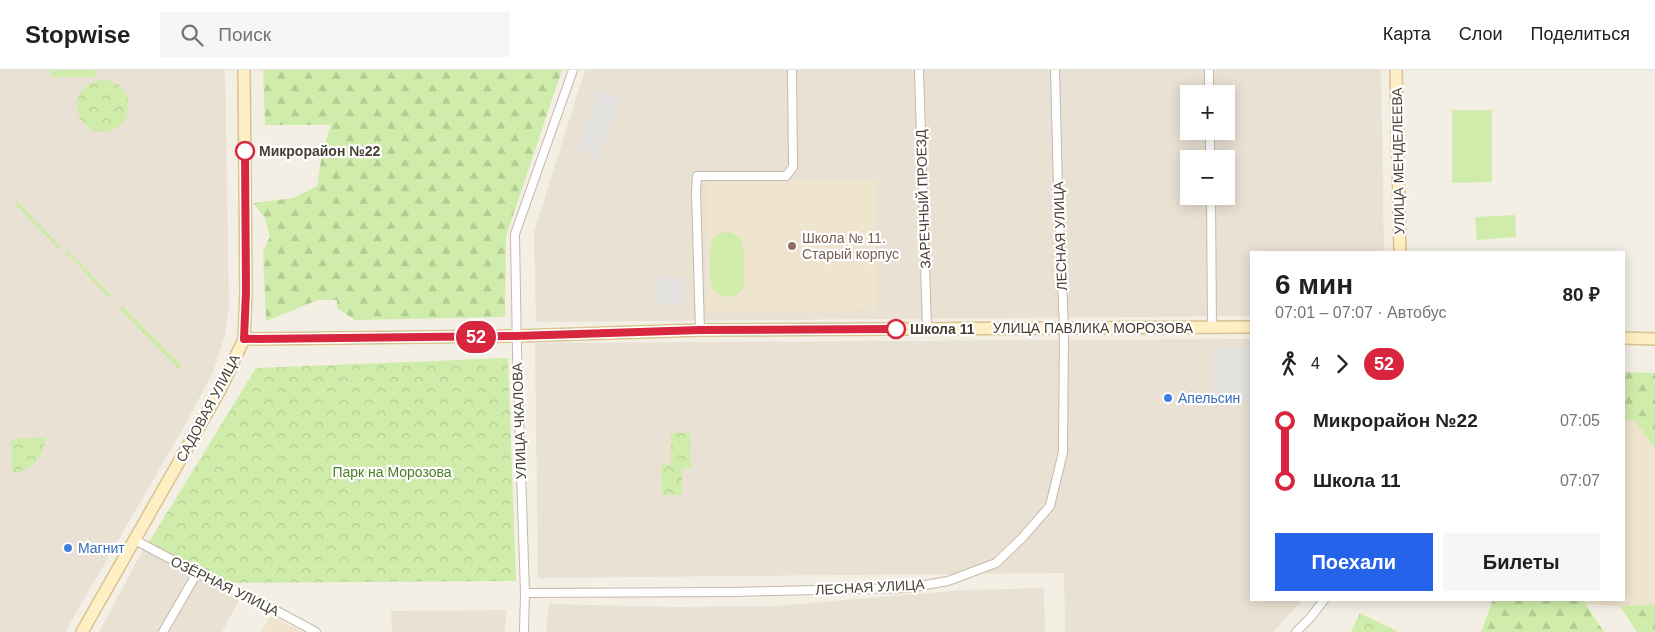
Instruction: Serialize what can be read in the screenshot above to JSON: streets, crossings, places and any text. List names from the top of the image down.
{
  "streets": {
    "street": [
      "УЛИЦА МЕНДЕЛЕЕВА",
      "ЗАРЕЧНЫЙ ПРОЕЗД",
      "ЛЕСНАЯ УЛИЦА",
      "УЛИЦА ПАВЛИКА МОРОЗОВА",
      "САДОВАЯ УЛИЦА",
      "УЛИЦА ЧКАЛОВА",
      "ОЗЁРНАЯ УЛИЦА"
    ]
  },
  "crossings": [
    ["ЗАРЕЧНЫЙ ПРОЕЗД", "УЛИЦА ПАВЛИКА МОРОЗОВА"],
    ["ЛЕСНАЯ УЛИЦА", "УЛИЦА ПАВЛИКА МОРОЗОВА"],
    ["ЛЕСНАЯ УЛИЦА", "УЛИЦА ЧКАЛОВА"],
    ["УЛИЦА ПАВЛИКА МОРОЗОВА", "САДОВАЯ УЛИЦА"],
    ["УЛИЦА ПАВЛИКА МОРОЗОВА", "УЛИЦА ЧКАЛОВА"],
    ["САДОВАЯ УЛИЦА", "ОЗЁРНАЯ УЛИЦА"]
  ],
  "parks": ["Парк на Морозова"],
  "places": [
    "Микрорайон №22",
    "Школа № 11. Старый корпус",
    "Школа 11",
    "Апельсин",
    "Магнит"
  ],
  "lines": ["bus line 52"],
  "page": {
    "header": "Stopwise",
    "search": "Поиск",
    "nav": ["Карта", "Слои", "Поделиться"],
    "on_map": "52",
    "map_buttons": ["+", "−"],
    "heading": ["6 мин", "07:01 – 07:07 · Автобус", "80 ₽"],
    "legs": ["4", "52"],
    "list": [
      {
        "name": "Микрорайон №22",
        "value": "07:05"
      },
      {
        "name": "Школа 11",
        "value": "07:07"
      }
    ],
    "buttons": ["Поехали", "Билеты"]
  }
}
